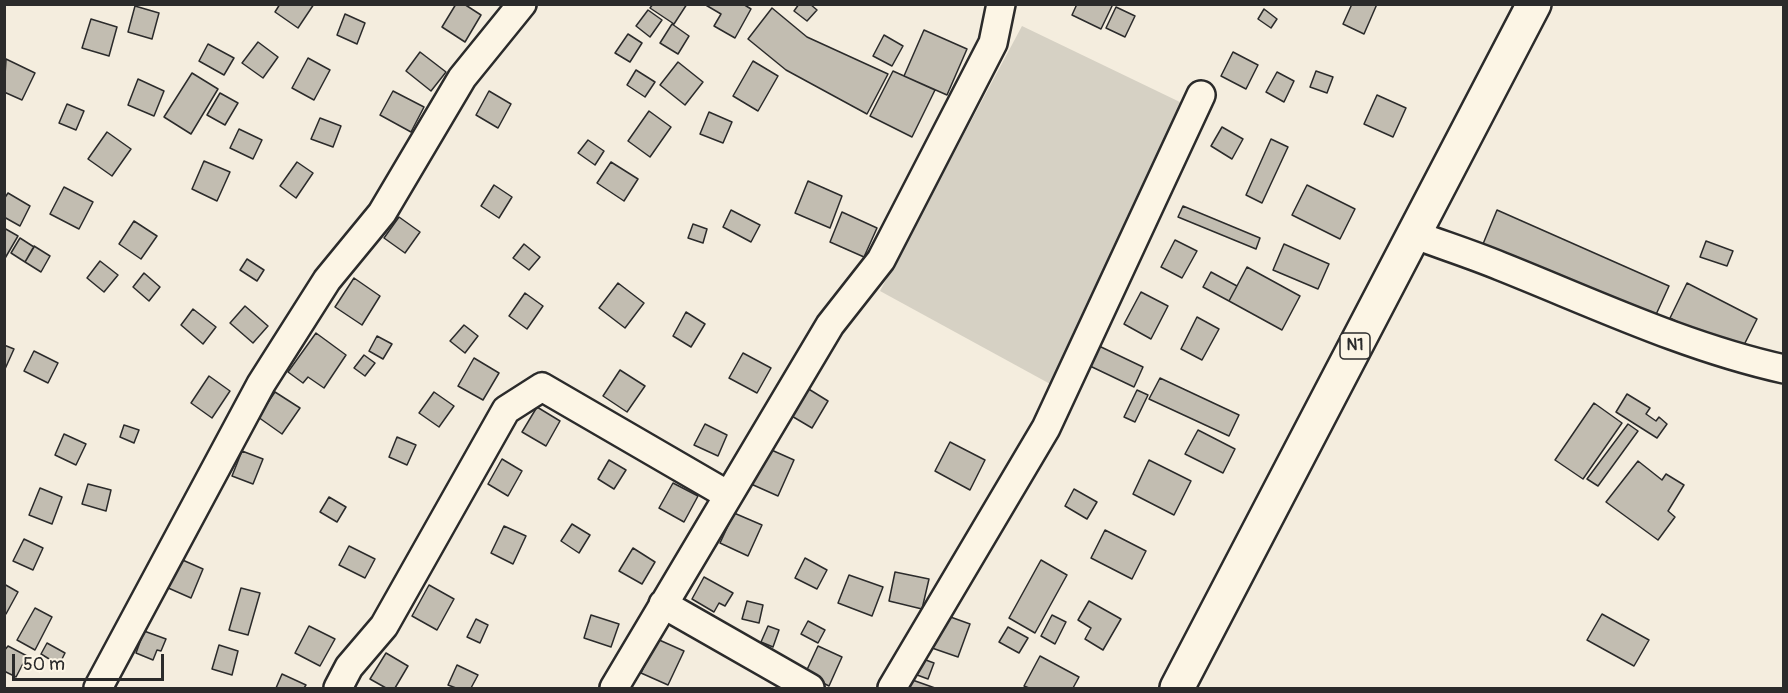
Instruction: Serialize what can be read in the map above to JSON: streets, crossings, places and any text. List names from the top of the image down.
{
  "streets": {
    "highway": ["N1"]
  },
  "scale_bar": "50 m"
}
